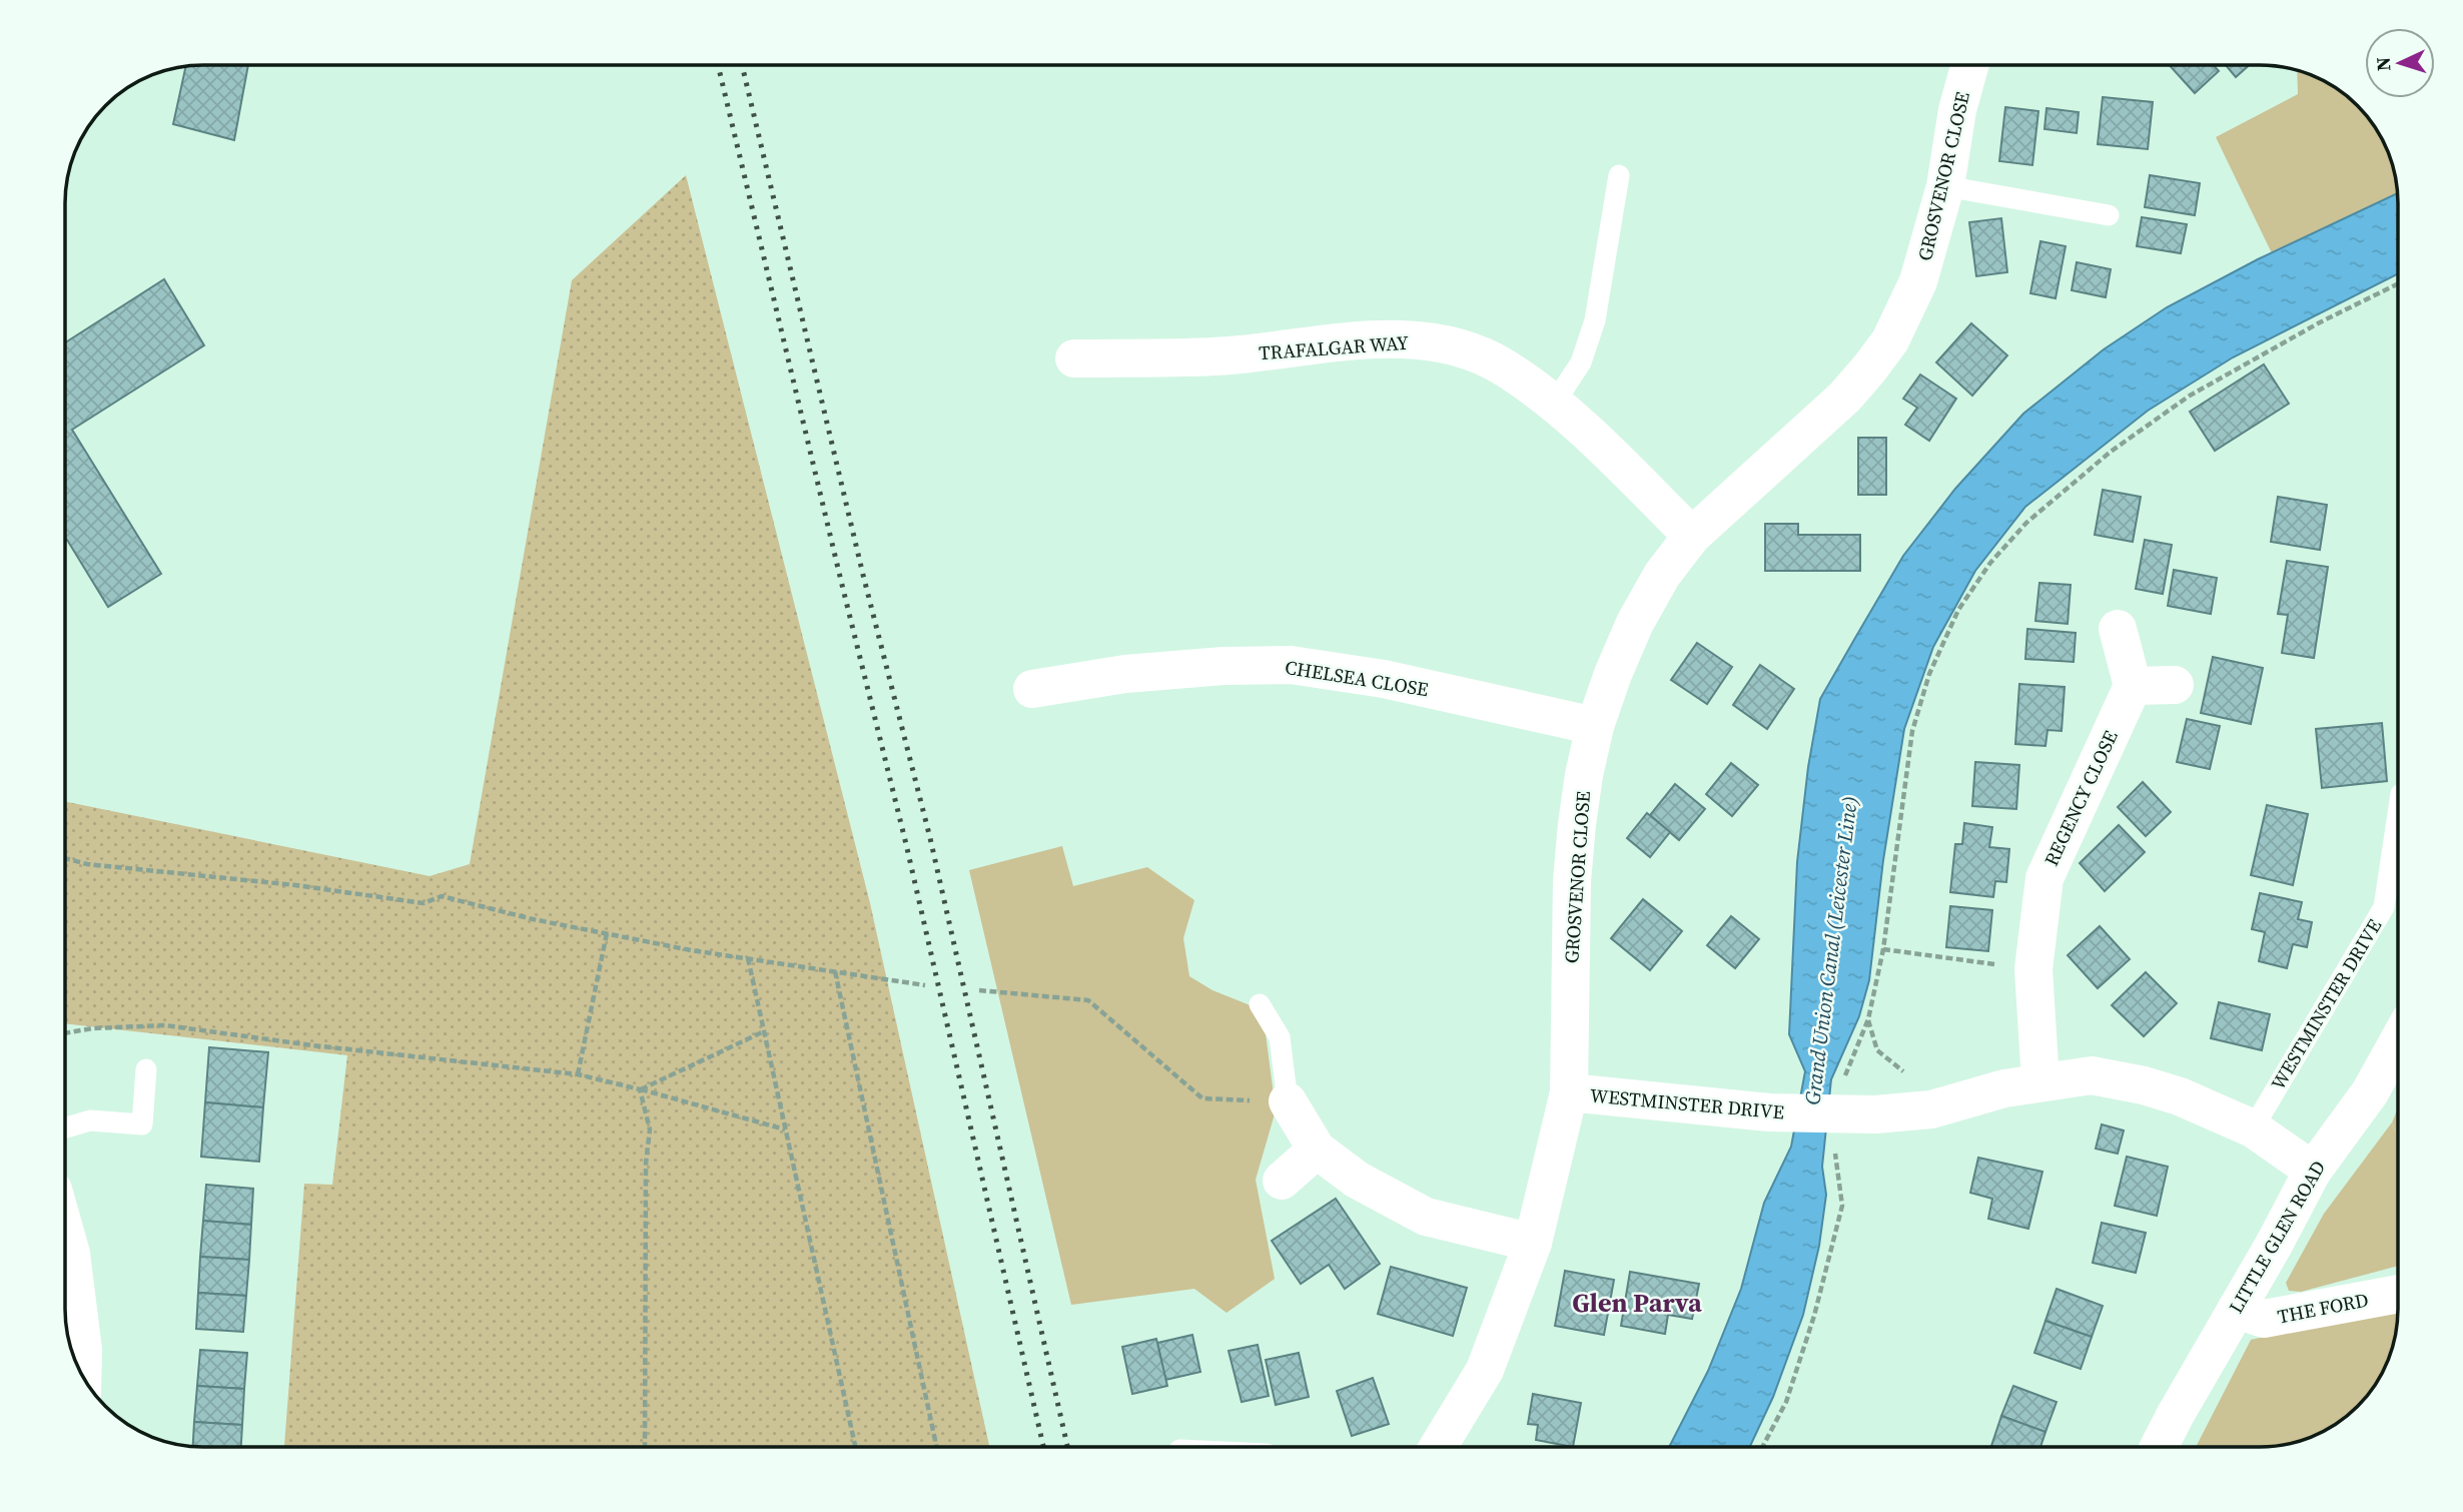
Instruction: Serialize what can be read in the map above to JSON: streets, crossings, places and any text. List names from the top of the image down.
{
  "streets": {
    "street": [
      "GROSVENOR CLOSE",
      "TRAFALGAR WAY",
      "CHELSEA CLOSE",
      "REGENCY CLOSE",
      "WESTMINSTER DRIVE",
      "LITTLE GLEN ROAD",
      "THE FORD"
    ]
  },
  "crossings": [
    ["GROSVENOR CLOSE", "TRAFALGAR WAY"],
    ["GROSVENOR CLOSE", "CHELSEA CLOSE"],
    ["GROSVENOR CLOSE", "WESTMINSTER DRIVE"],
    ["REGENCY CLOSE", "WESTMINSTER DRIVE"],
    ["WESTMINSTER DRIVE", "LITTLE GLEN ROAD"],
    ["LITTLE GLEN ROAD", "THE FORD"]
  ],
  "districts": ["Glen Parva"],
  "water": ["Grand Union Canal (Leicester Line)"],
  "north": "left"
}
